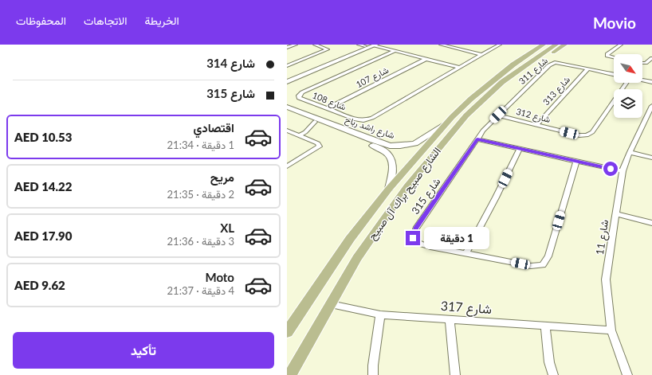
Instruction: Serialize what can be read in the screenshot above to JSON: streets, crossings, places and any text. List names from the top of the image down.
{
  "streets": {
    "main road": ["الشارع صبيح براك آل صبيح"],
    "street": [
      "شارع 311",
      "شارع 107",
      "شارع 313",
      "شارع 108",
      "شارع 312",
      "شارع راشد رباح",
      "شارع 315",
      "شارع 11",
      "شارع 317"
    ]
  },
  "crossings": [
    ["شارع 311", "شارع 313"],
    ["شارع 311", "شارع 312"],
    ["شارع 311", "شارع 315"],
    ["شارع 107", "شارع 108"],
    ["شارع 313", "شارع 312"],
    ["شارع راشد رباح", "الشارع صبيح براك آل صبيح"],
    ["الشارع صبيح براك آل صبيح", "شارع 317"],
    ["شارع 11", "شارع 317"]
  ],
  "north": "bottom right",
  "page": {
    "header": "Movio",
    "nav": ["الخريطة", "الاتجاهات", "المحفوظات"],
    "banner": ["شارع 314", "شارع 315"],
    "list": [
      {
        "name": "اقتصادي",
        "note": "1 دقيقة · 21:34",
        "value": "AED 10.53"
      },
      {
        "name": "مريح",
        "note": "2 دقيقة · 21:35",
        "value": "AED 14.22"
      },
      {
        "name": "XL",
        "note": "3 دقيقة · 21:36",
        "value": "AED 17.90"
      },
      {
        "name": "Moto",
        "note": "4 دقيقة · 21:37",
        "value": "AED 9.62"
      }
    ],
    "bubble": "1 دقيقة",
    "buttons": "تأكيد"
  }
}
